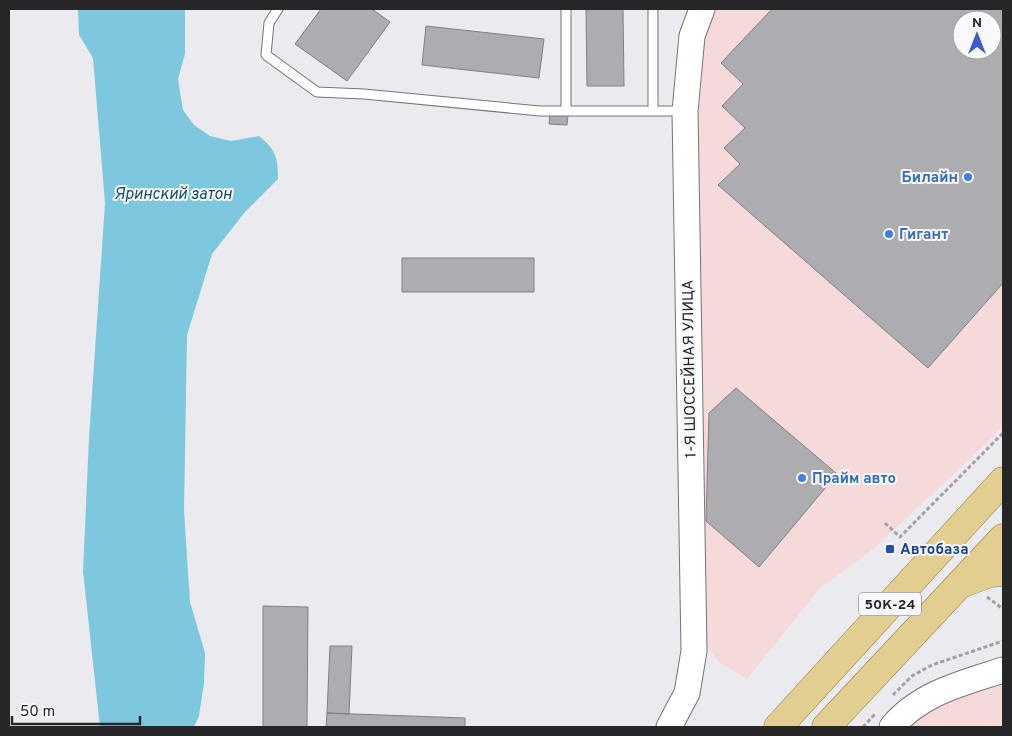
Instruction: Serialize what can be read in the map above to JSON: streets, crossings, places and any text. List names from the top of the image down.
{
  "streets": {
    "main road": ["1-Я ШОССЕЙНАЯ УЛИЦА", "50К-24"]
  },
  "water": ["Яринский затон"],
  "places": {
    "other": ["Билайн", "Гигант", "Прайм авто"],
    "transit": ["Автобаза"]
  },
  "scale_bar": "50 m",
  "north": "top"
}
